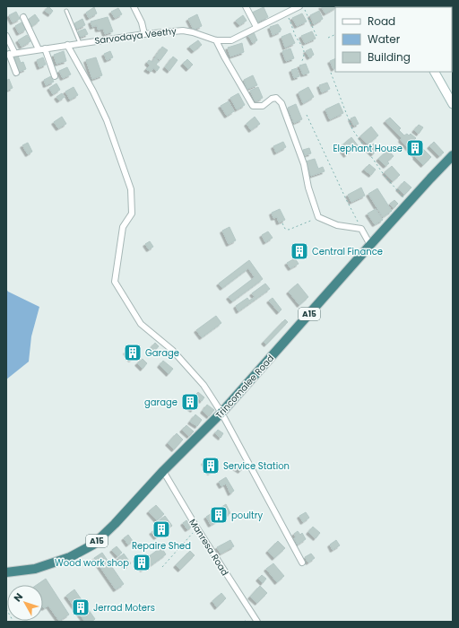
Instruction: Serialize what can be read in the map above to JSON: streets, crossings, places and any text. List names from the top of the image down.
{
  "streets": {
    "highway": ["A15", "Trincomalee Road"],
    "street": ["Sarvodaya Veethy", "Manresa Road"]
  },
  "crossings": [
    ["Trincomalee Road", "Manresa Road"]
  ],
  "places": {
    "building": [
      "Elephant House",
      "Central Finance",
      "Garage",
      "garage",
      "Service Station",
      "poultry",
      "Repaire Shed",
      "Wood work shop",
      "Jerrad Moters"
    ]
  },
  "legend": ["Road", "Water", "Building"],
  "north": "top left"
}
